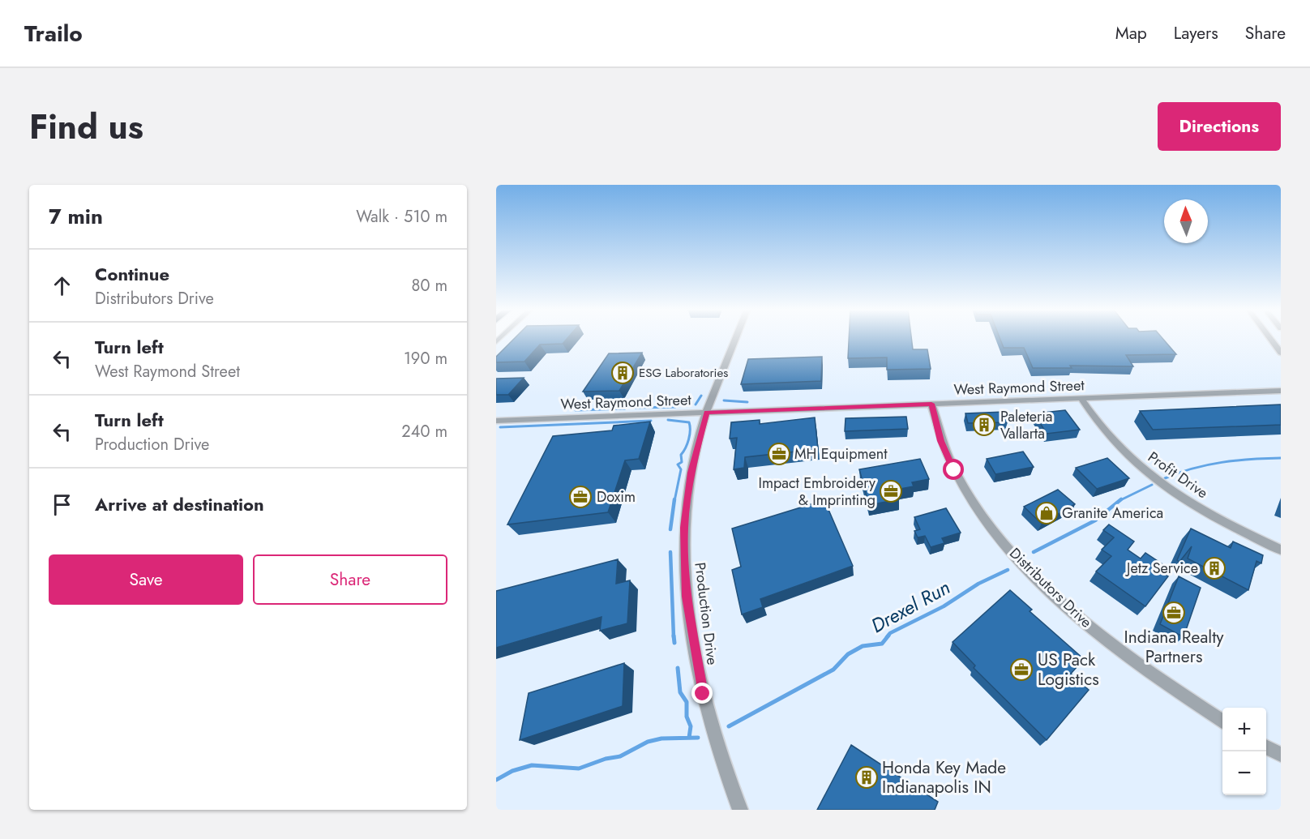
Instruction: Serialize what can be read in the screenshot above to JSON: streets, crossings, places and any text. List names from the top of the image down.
{
  "streets": {
    "street": [
      "West Raymond Street",
      "Profit Drive",
      "Distributors Drive",
      "Production Drive"
    ]
  },
  "crossings": [
    ["West Raymond Street", "Profit Drive"],
    ["West Raymond Street", "Distributors Drive"],
    ["West Raymond Street", "Production Drive"]
  ],
  "water": ["Drexel Run"],
  "places": {
    "building": [
      "ESG Laboratories",
      "Paleteria Vallarta",
      "Jetz Service",
      "Honda Key Made Indianapolis IN"
    ],
    "office": [
      "MH Equipment",
      "Impact Embroidery & Imprinting",
      "Doxim",
      "Indiana Realty Partners",
      "US Pack Logistics"
    ],
    "shop": ["Granite America"]
  },
  "north": "top",
  "page": {
    "header": "Trailo",
    "nav": ["Map", "Layers", "Share"],
    "title": "Find us",
    "buttons": [
      "Directions",
      ["Save", "Share"]
    ],
    "heading": ["7 min", "Walk · 510 m"],
    "list": [
      ["Continue", "Distributors Drive", "80 m"],
      ["Turn left", "West Raymond Street", "190 m"],
      ["Turn left", "Production Drive", "240 m"],
      "Arrive at destination"
    ],
    "map_buttons": ["+", "−"]
  }
}
